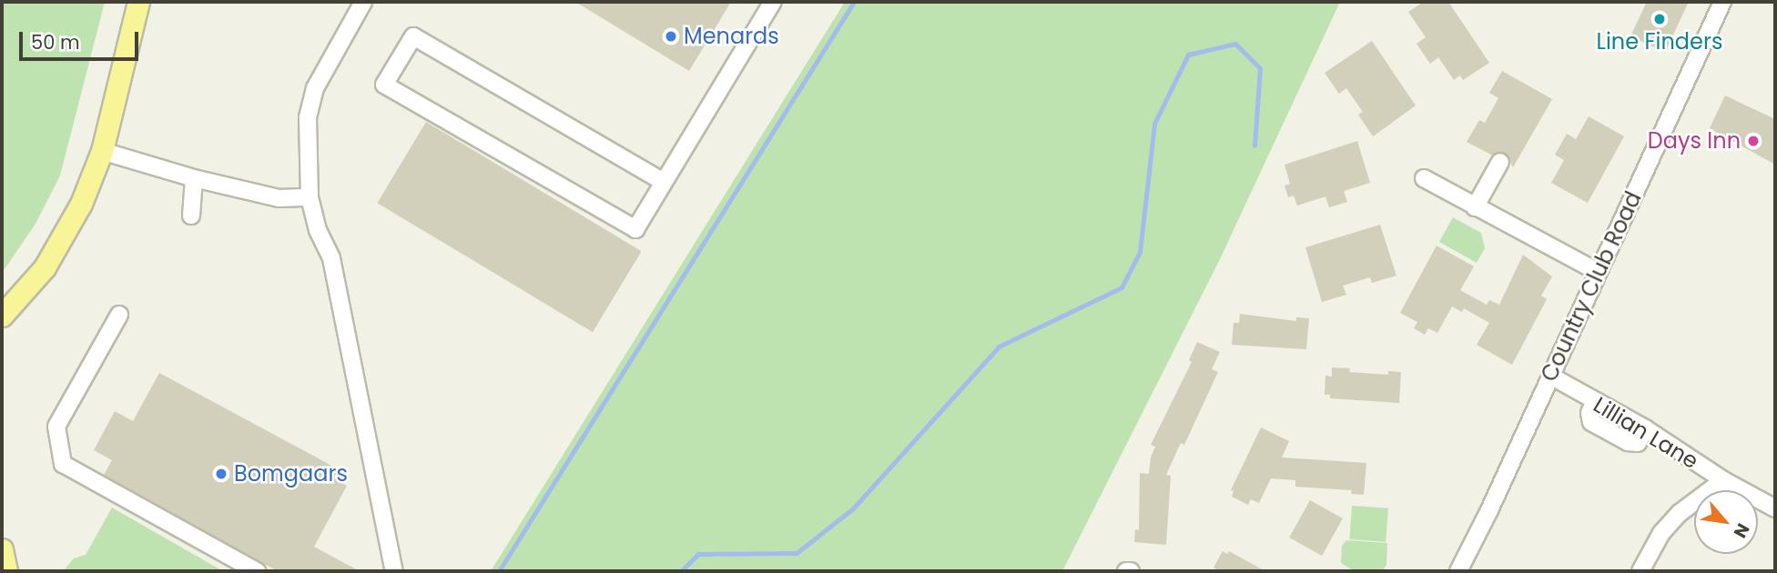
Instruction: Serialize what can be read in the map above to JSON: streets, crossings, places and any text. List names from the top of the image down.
{
  "streets": {
    "street": ["Country Club Road", "Lillian Lane"]
  },
  "crossings": [
    ["Country Club Road", "Lillian Lane"]
  ],
  "places": [
    "Line Finders",
    "Menards",
    "Days Inn",
    "Bomgaars"
  ],
  "scale_bar": "50 m",
  "north": "bottom right"
}
